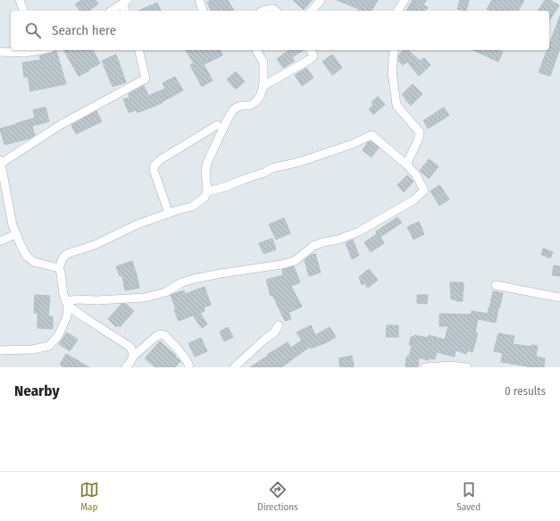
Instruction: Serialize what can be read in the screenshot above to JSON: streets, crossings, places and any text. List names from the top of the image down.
{
  "page": {
    "search": "Search here",
    "heading": ["Nearby", "0 results"],
    "nav": ["Map", "Directions", "Saved"]
  }
}
